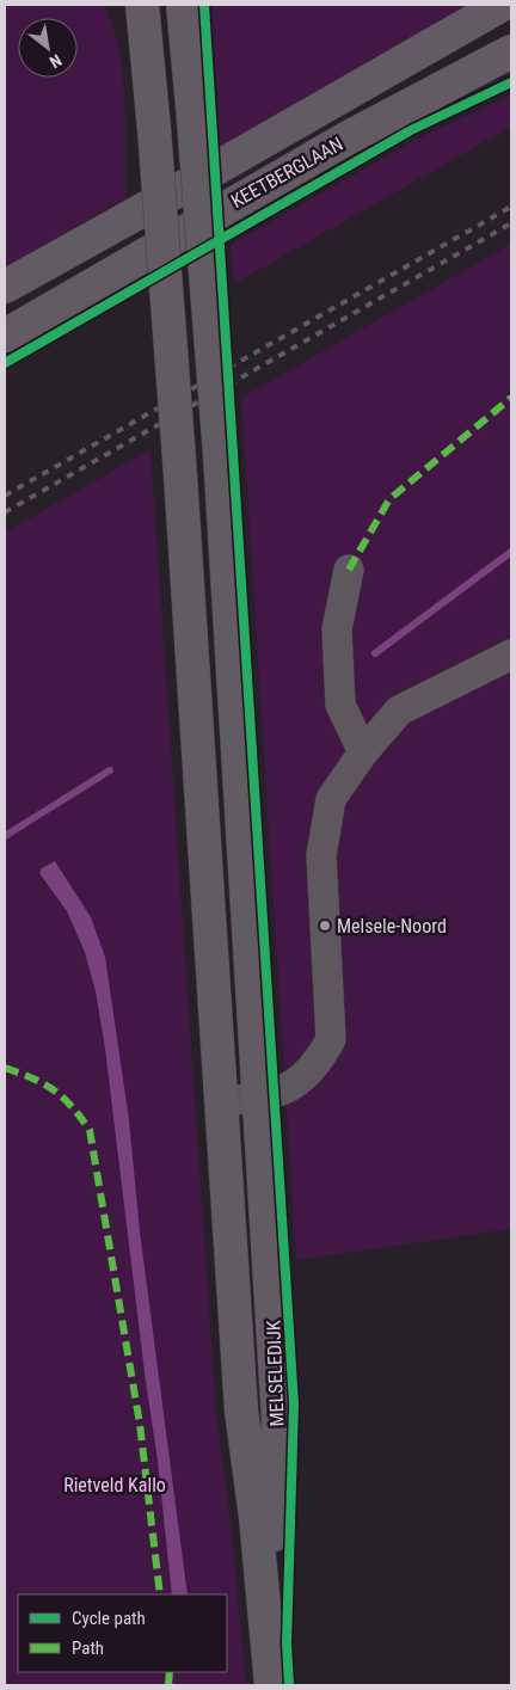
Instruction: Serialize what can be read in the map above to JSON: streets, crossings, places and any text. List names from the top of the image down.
{
  "streets": {
    "main road": ["KEETBERGLAAN", "MELSELEDIJK"]
  },
  "parks": ["Rietveld Kallo"],
  "places": ["Melsele-Noord"],
  "legend": ["Cycle path", "Path"],
  "north": "bottom right"
}
